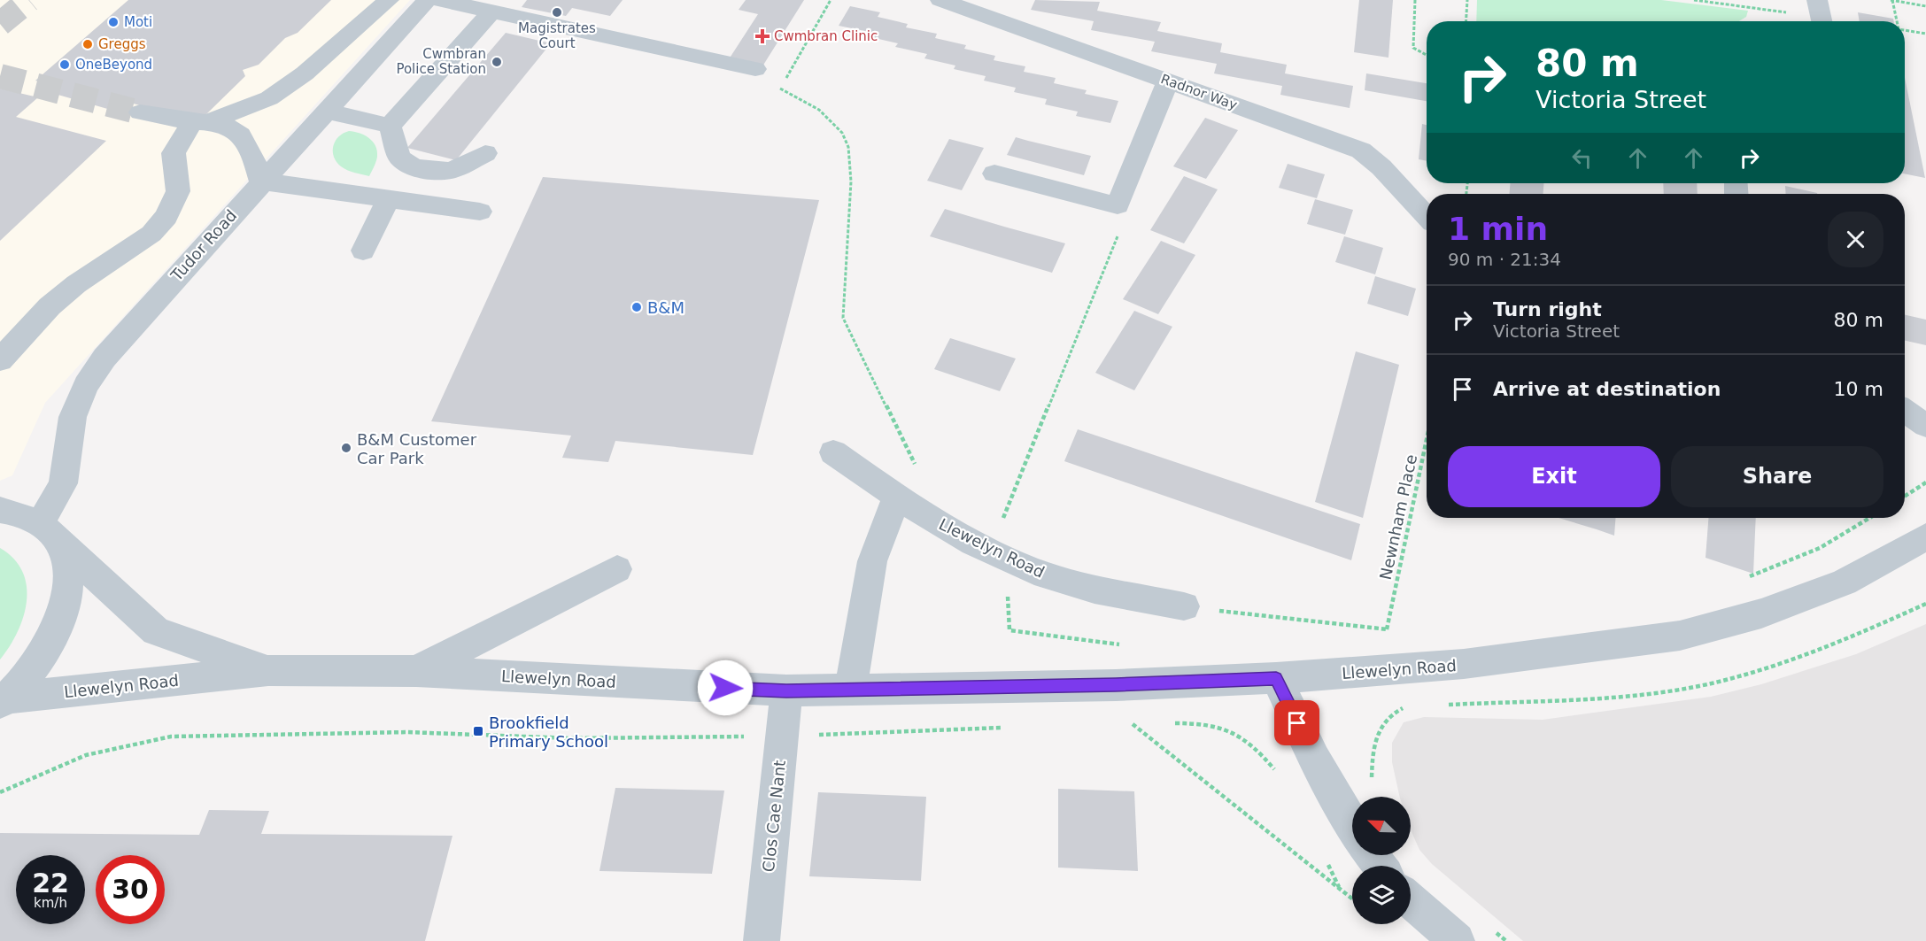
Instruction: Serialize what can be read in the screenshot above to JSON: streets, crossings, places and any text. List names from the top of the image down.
{
  "streets": {
    "street": [
      "Radnor Way",
      "Tudor Road",
      "Llewelyn Road",
      "Clos Cae Nant"
    ],
    "path": ["Newnham Place"]
  },
  "crossings": [
    ["Tudor Road", "Llewelyn Road"],
    ["Llewelyn Road", "Clos Cae Nant"]
  ],
  "places": {
    "other": [
      "Magistrates Court",
      "Moti",
      "Greggs",
      "Cwmbran Police Station",
      "OneBeyond",
      "B&M",
      "B&M Customer Car Park"
    ],
    "health": ["Cwmbran Clinic"],
    "transit": ["Brookfield Primary School"]
  },
  "north": "top left",
  "page": {
    "turn": ["80 m", "Victoria Street"],
    "heading": ["1 min", "90 m · 21:34"],
    "list": [
      {
        "name": "Turn right",
        "note": "Victoria Street",
        "value": "80 m"
      },
      {
        "name": "Arrive at destination",
        "value": "10 m"
      }
    ],
    "buttons": ["Exit", "Share"],
    "speed": "22 km/h",
    "limit": "30"
  }
}
